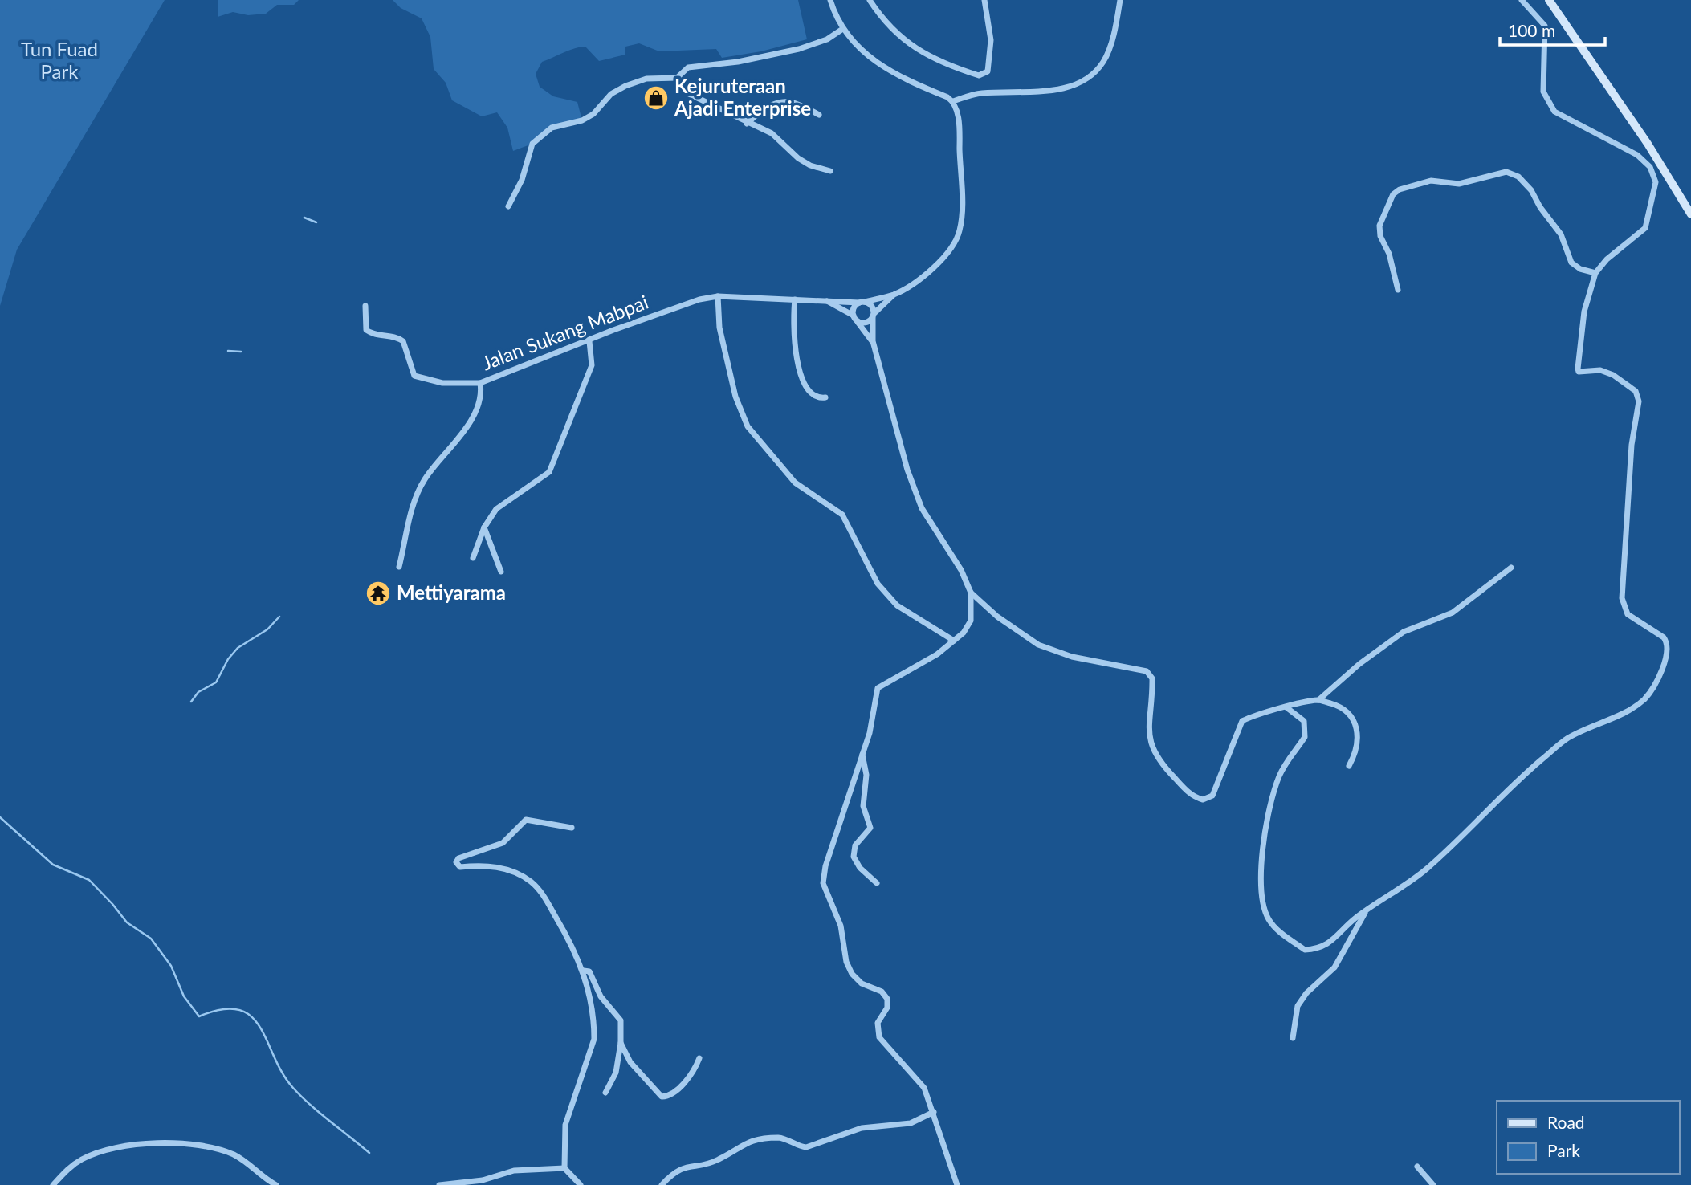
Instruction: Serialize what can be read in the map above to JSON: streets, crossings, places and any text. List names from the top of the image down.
{
  "streets": {
    "street": ["Jalan Sukang Mabpai"]
  },
  "parks": ["Tun Fuad Park"],
  "places": {
    "shop": ["Kejuruteraan Ajadi Enterprise"],
    "temple": ["Mettiyarama"]
  },
  "legend": ["Road", "Park"],
  "scale_bar": "100 m"
}
